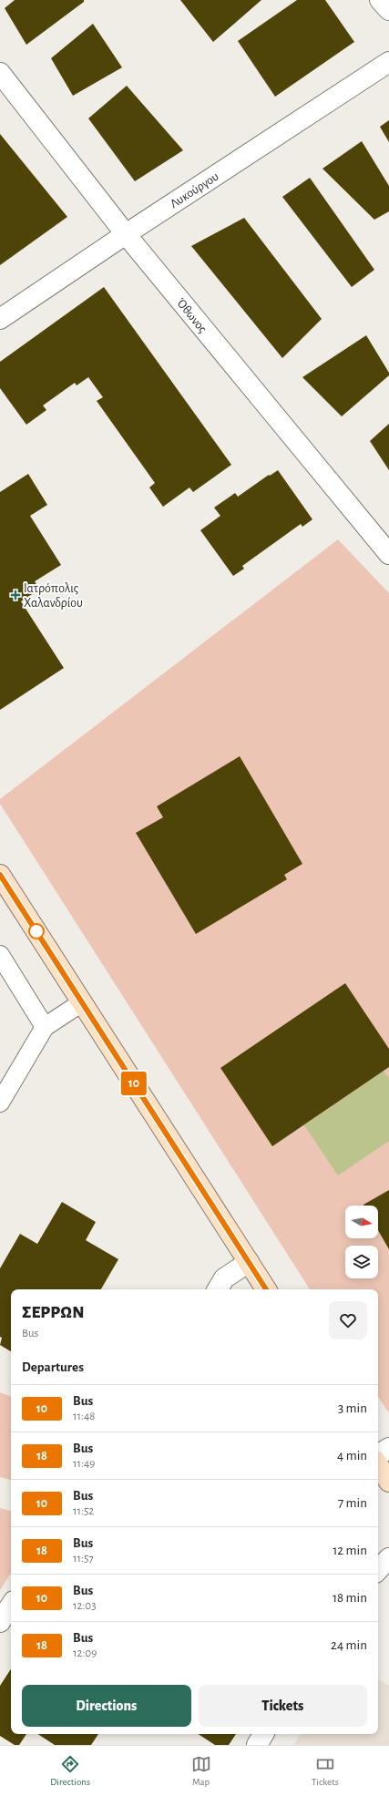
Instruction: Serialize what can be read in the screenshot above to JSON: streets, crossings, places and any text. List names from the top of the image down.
{
  "streets": {
    "street": ["Λυκούργου", "Όθωνος"]
  },
  "crossings": [
    ["Λυκούργου", "Όθωνος"]
  ],
  "places": {
    "health": ["Ιατρόπολις Χαλανδρίου"]
  },
  "lines": ["bus line 10"],
  "north": "right",
  "page": {
    "on_map": "10",
    "heading": [
      ["ΣΕΡΡΩΝ", "Bus"],
      "Departures"
    ],
    "list": [
      {
        "mark": "10",
        "name": "Bus",
        "note": "11:48",
        "value": "3 min"
      },
      {
        "mark": "18",
        "name": "Bus",
        "note": "11:49",
        "value": "4 min"
      },
      {
        "mark": "10",
        "name": "Bus",
        "note": "11:52",
        "value": "7 min"
      },
      {
        "mark": "18",
        "name": "Bus",
        "note": "11:57",
        "value": "12 min"
      },
      {
        "mark": "10",
        "name": "Bus",
        "note": "12:03",
        "value": "18 min"
      },
      {
        "mark": "18",
        "name": "Bus",
        "note": "12:09",
        "value": "24 min"
      }
    ],
    "buttons": ["Directions", "Tickets"],
    "tabs": ["Directions", "Map", "Tickets"]
  }
}
